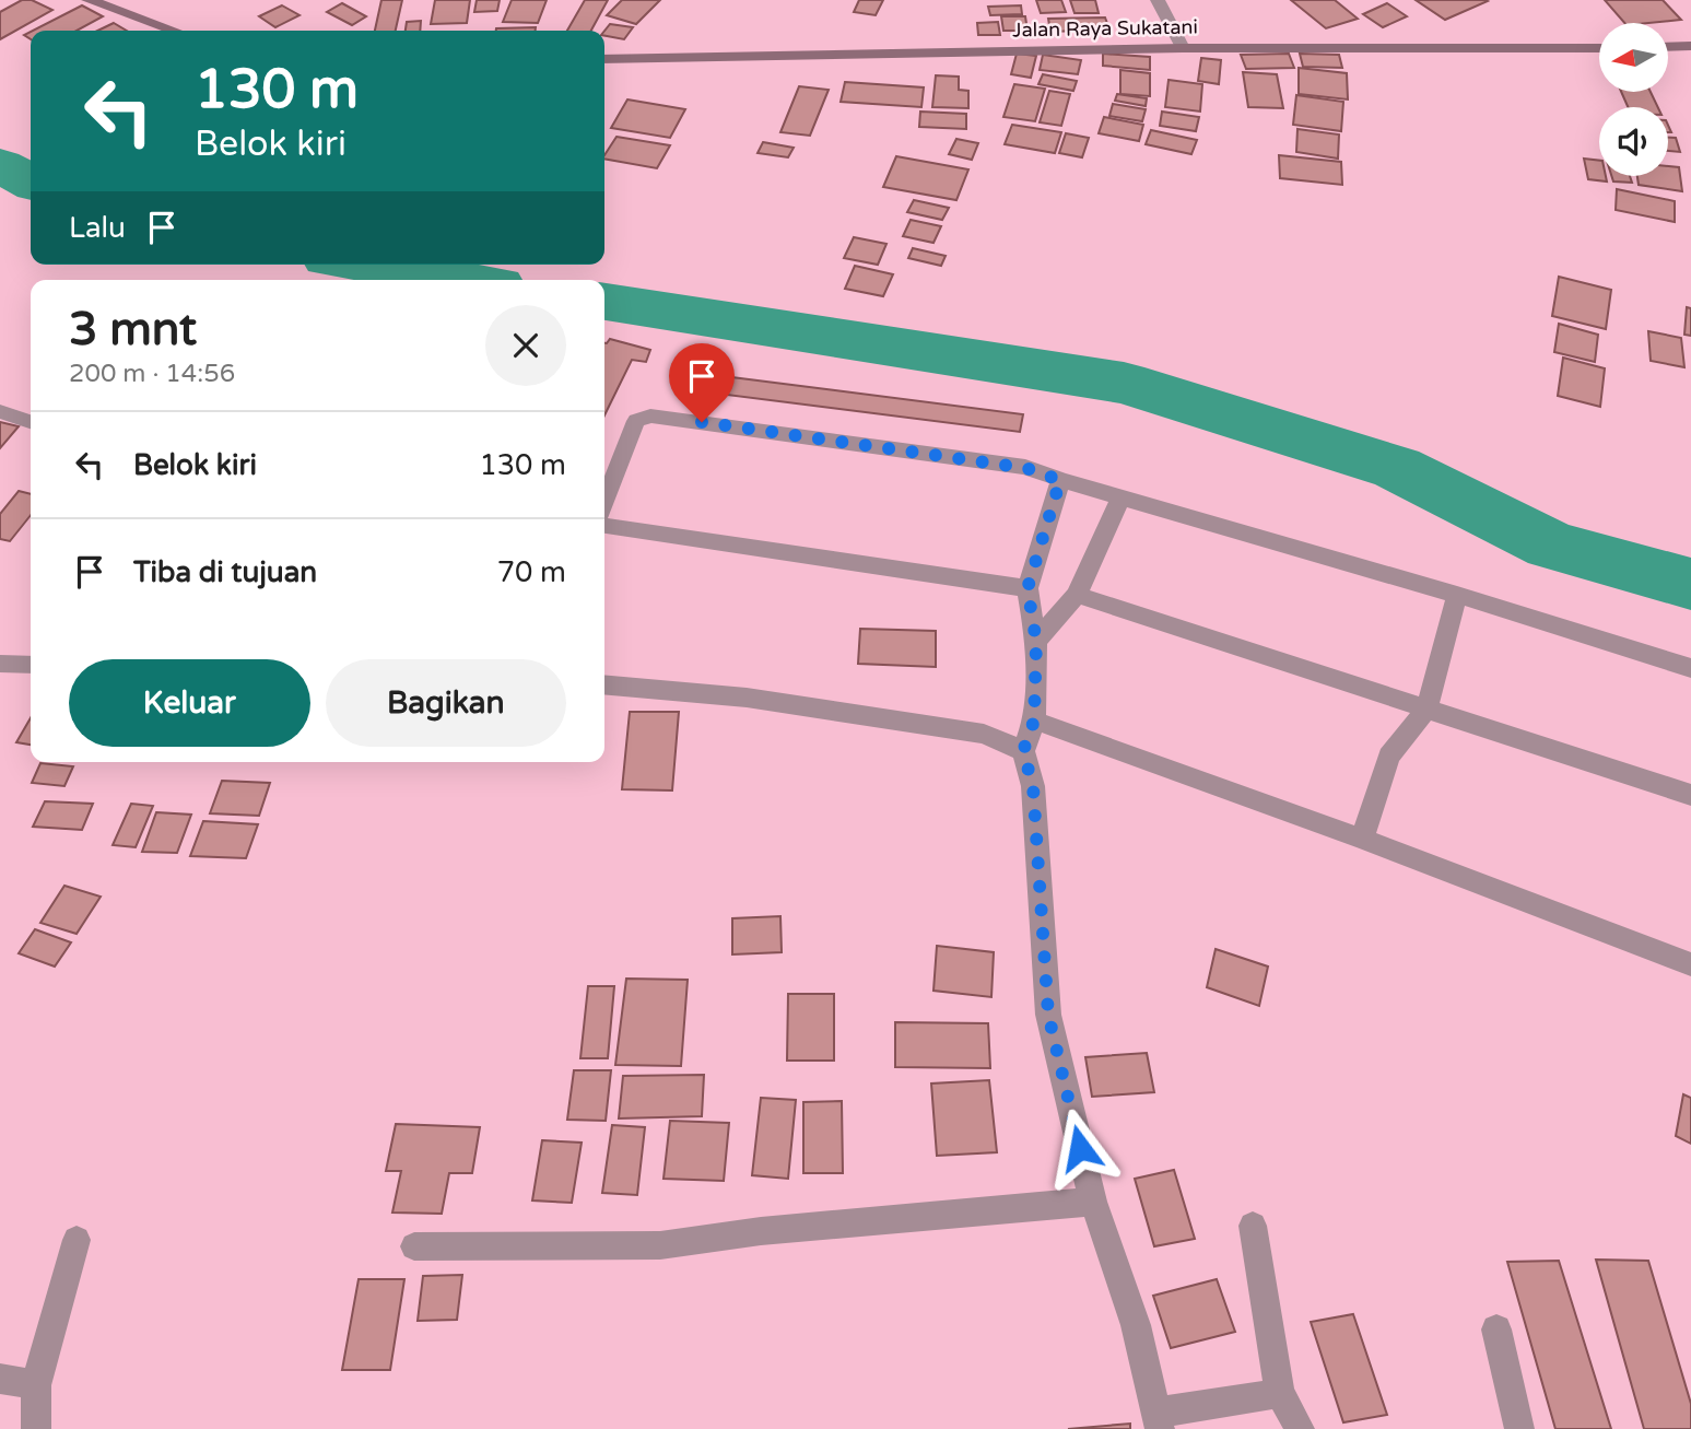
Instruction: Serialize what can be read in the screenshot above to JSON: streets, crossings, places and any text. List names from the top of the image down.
{
  "streets": {
    "main road": ["Jalan Raya Sukatani"]
  },
  "north": "left",
  "page": {
    "turn": ["130 m", "Belok kiri"],
    "then": "Lalu",
    "heading": ["3 mnt", "200 m · 14:56"],
    "list": [
      {
        "name": "Belok kiri",
        "value": "130 m"
      },
      {
        "name": "Tiba di tujuan",
        "value": "70 m"
      }
    ],
    "buttons": ["Keluar", "Bagikan"]
  }
}
